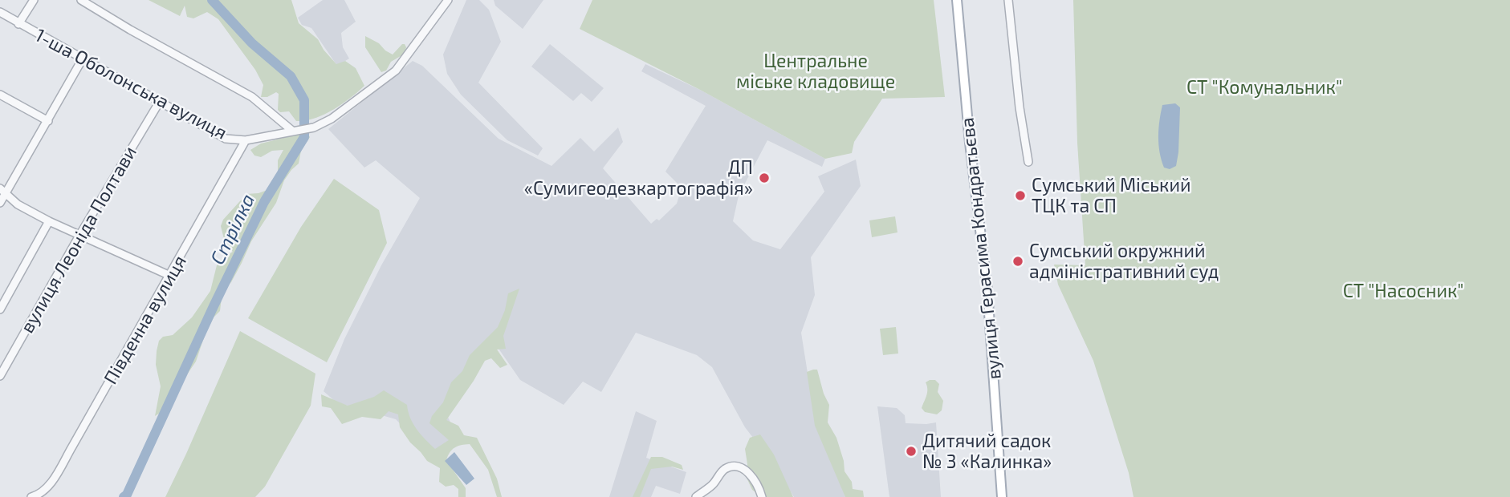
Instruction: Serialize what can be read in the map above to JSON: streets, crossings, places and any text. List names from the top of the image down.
{
  "streets": {
    "main road": ["вулиця Герасима Кондратьєва"],
    "street": ["1-ша Оболонська вулиця", "вулиця Леоніда Полтави", "Південна вулиця"]
  },
  "crossings": [
    ["1-ша Оболонська вулиця", "вулиця Леоніда Полтави"],
    ["1-ша Оболонська вулиця", "Південна вулиця"]
  ],
  "water": ["Стрілка"],
  "parks": ["Центральне міське кладовище", "СТ \"Комунальник\"", "СТ \"Насосник\""],
  "places": [
    "ДП «Сумигеодезкартографія»",
    "Сумський Міський ТЦК та СП",
    "Сумський окружний адміністративний суд",
    "Дитячий садок № 3 «Калинка»"
  ]
}
